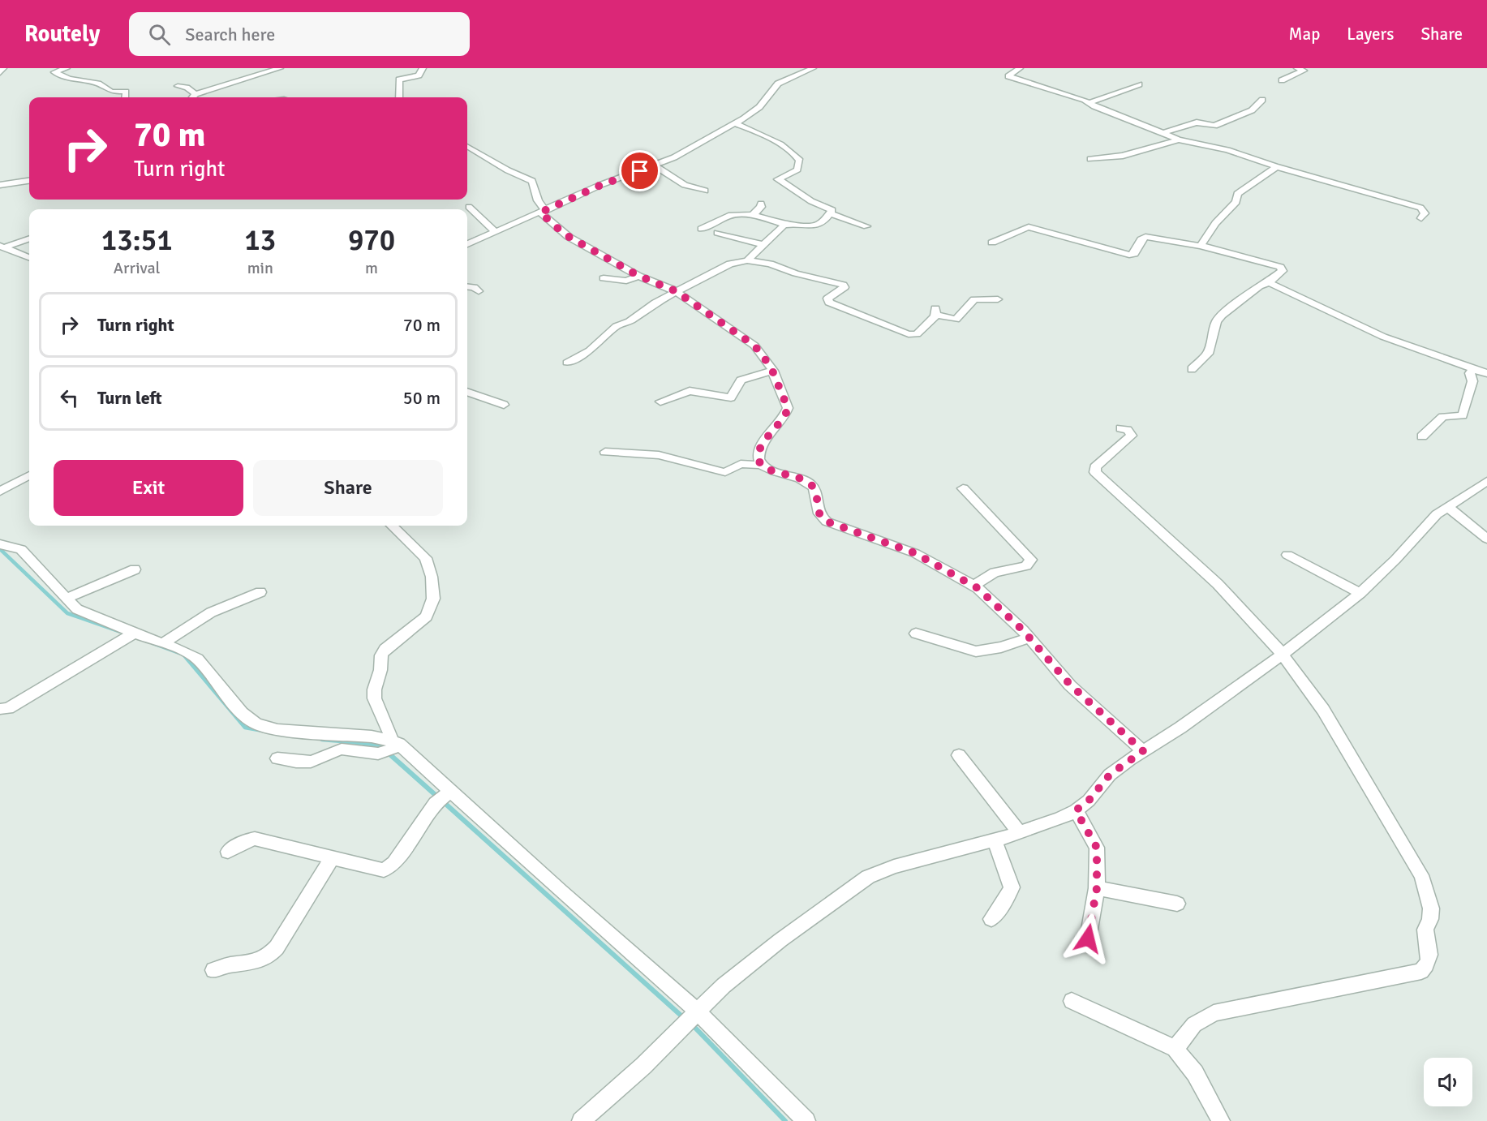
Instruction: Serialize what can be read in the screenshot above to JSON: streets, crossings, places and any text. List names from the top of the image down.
{
  "page": {
    "header": "Routely",
    "search": "Search here",
    "nav": ["Map", "Layers", "Share"],
    "turn": ["70 m", "Turn right"],
    "eta": [
      "13:51",
      "Arrival",
      "13",
      "min",
      "970",
      "m"
    ],
    "list": [
      {
        "name": "Turn right",
        "value": "70 m"
      },
      {
        "name": "Turn left",
        "value": "50 m"
      }
    ],
    "buttons": ["Exit", "Share"]
  }
}
